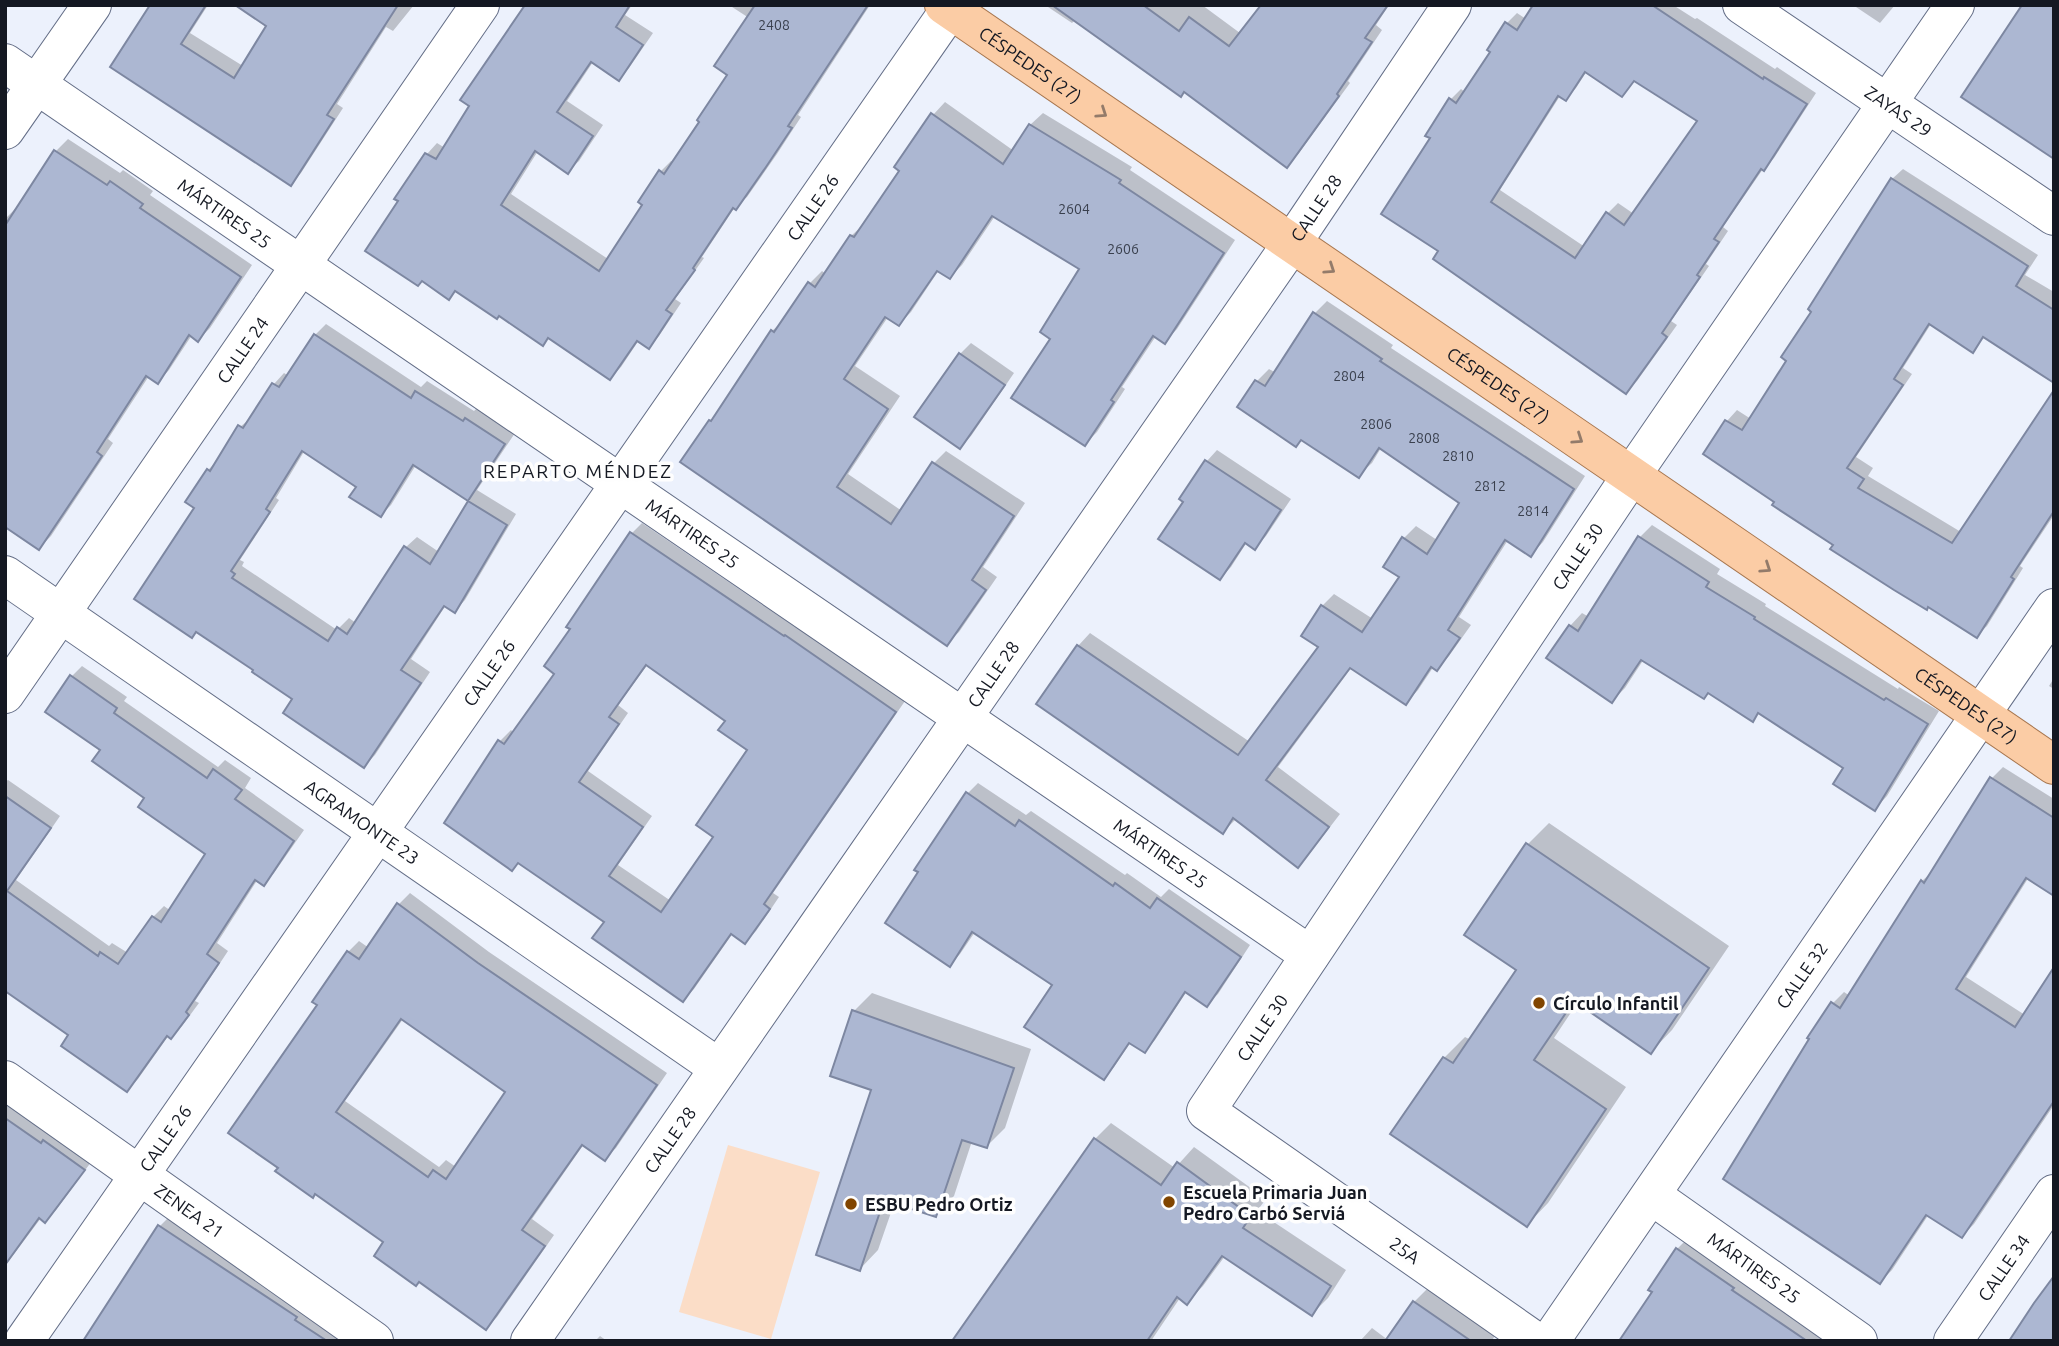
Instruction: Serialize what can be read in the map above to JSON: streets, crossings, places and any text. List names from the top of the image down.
{
  "streets": {
    "main road": ["CÉSPEDES (27)"],
    "street": [
      "ZAYAS 29",
      "CALLE 26",
      "CALLE 28",
      "MÁRTIRES 25",
      "CALLE 24",
      "CALLE 30",
      "AGRAMONTE 23",
      "CALLE 32",
      "ZENEA 21",
      "25A",
      "CALLE 34"
    ]
  },
  "crossings": [
    ["CÉSPEDES (27)", "CALLE 26"],
    ["CÉSPEDES (27)", "CALLE 28"],
    ["CÉSPEDES (27)", "CALLE 30"],
    ["CÉSPEDES (27)", "CALLE 32"],
    ["ZAYAS 29", "CALLE 30"],
    ["CALLE 26", "MÁRTIRES 25"],
    ["CALLE 26", "AGRAMONTE 23"],
    ["CALLE 26", "ZENEA 21"],
    ["CALLE 28", "MÁRTIRES 25"],
    ["CALLE 28", "AGRAMONTE 23"],
    ["MÁRTIRES 25", "CALLE 24"],
    ["MÁRTIRES 25", "CALLE 30"],
    ["MÁRTIRES 25", "CALLE 32"],
    ["CALLE 24", "AGRAMONTE 23"],
    ["CALLE 30", "25A"]
  ],
  "one_way": ["CÉSPEDES (27)"],
  "districts": ["REPARTO MÉNDEZ"],
  "places": ["Círculo Infantil", "Escuela Primaria Juan Pedro Carbó Serviá", "ESBU Pedro Ortiz"],
  "house_numbers": [
    "2408",
    "2604",
    "2606",
    "2804",
    "2806",
    "2808",
    "2810",
    "2812",
    "2814"
  ]
}
